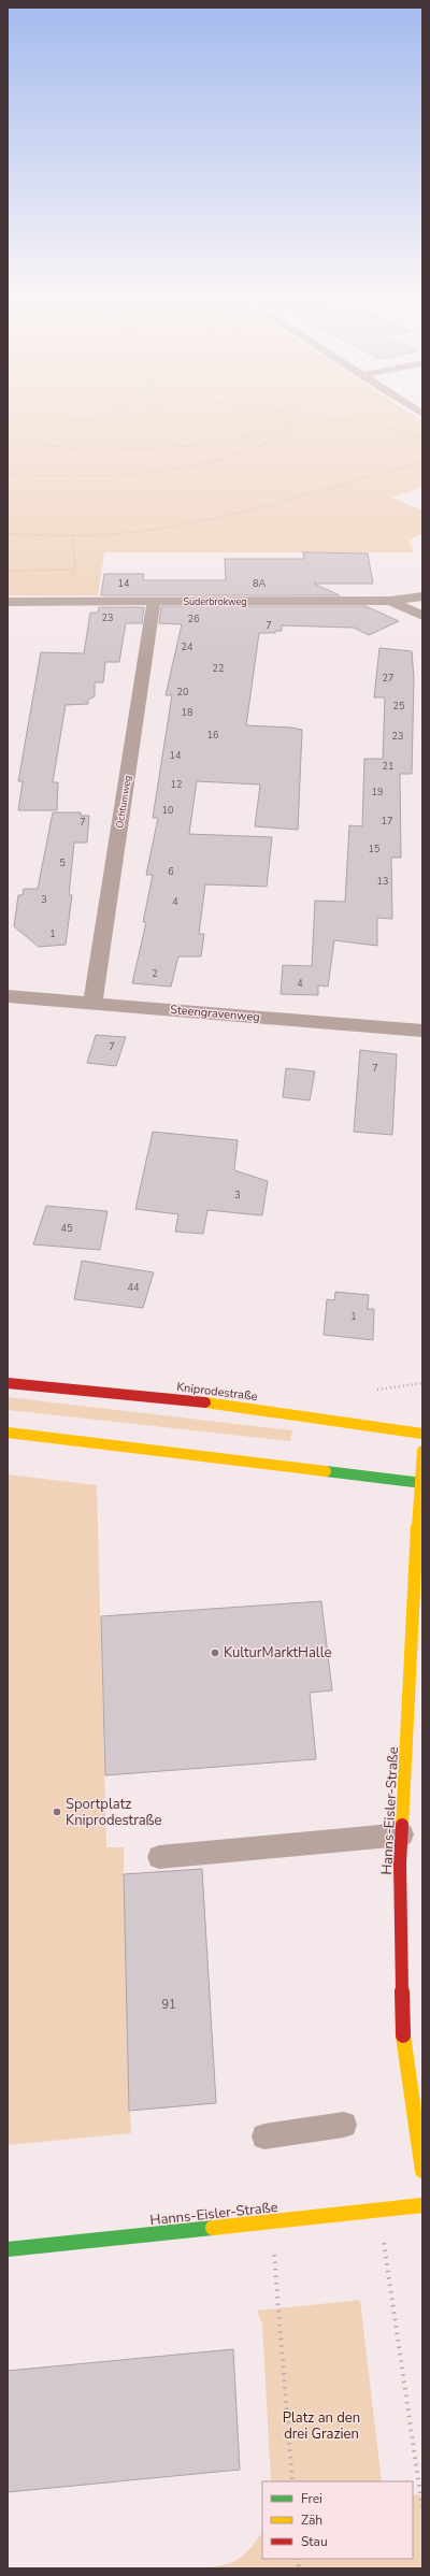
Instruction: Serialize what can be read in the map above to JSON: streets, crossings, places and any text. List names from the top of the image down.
{
  "streets": {
    "street": [
      "Süderbrokweg",
      "Ochtumweg",
      "Steengravenweg",
      "Kniprodestraße",
      "Hanns-Eisler-Straße"
    ]
  },
  "crossings": [
    ["Süderbrokweg", "Ochtumweg"],
    ["Ochtumweg", "Steengravenweg"]
  ],
  "parks": ["Platz an den drei Grazien"],
  "places": ["KulturMarktHalle", "Sportplatz Kniprodestraße"],
  "house_numbers": [
    "14",
    "8A",
    "23",
    "26",
    "7",
    "24",
    "22",
    "27",
    "20",
    "25",
    "18",
    "16",
    "23",
    "14",
    "21",
    "12",
    "19",
    "10",
    "17",
    "7",
    "15",
    "5",
    "6",
    "13",
    "3",
    "4",
    "1",
    "2",
    "4",
    "7",
    "7",
    "3",
    "45",
    "44",
    "1",
    "91"
  ],
  "legend": ["Frei", "Zäh", "Stau"]
}
